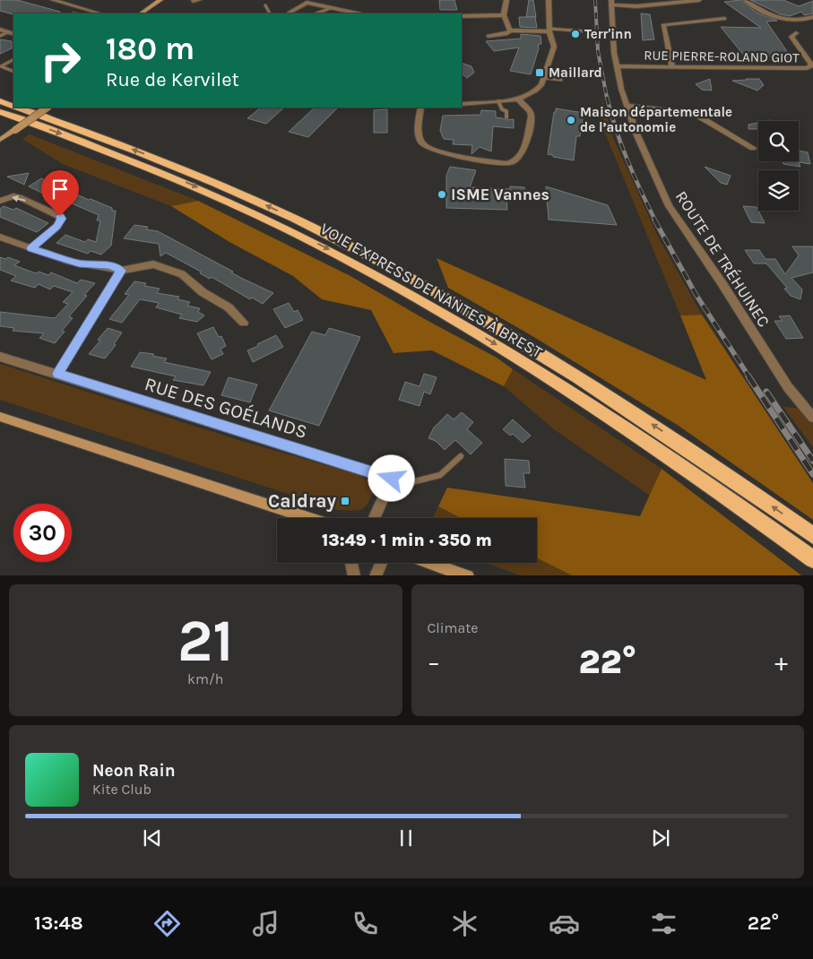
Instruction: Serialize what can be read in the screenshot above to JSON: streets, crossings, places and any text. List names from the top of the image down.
{
  "streets": {
    "highway": ["VOIE EXPRESS DE NANTES À BREST"],
    "street": ["RUE PIERRE-ROLAND GIOT", "ROUTE DE TRÉHUINEC", "RUE DES GOÉLANDS"]
  },
  "crossings": [
    ["RUE PIERRE-ROLAND GIOT", "ROUTE DE TRÉHUINEC"]
  ],
  "places": {
    "other": ["Terr'inn", "Maison départementale de l’autonomie", "ISME Vannes"],
    "transit": ["Maillard", "Caldray"]
  },
  "page": {
    "turn": ["180 m", "Rue de Kervilet"],
    "limit": "30",
    "trip": "13:49 · 1 min · 350 m",
    "tile": [
      ["21", "km/h"],
      "Climate"
    ],
    "heat": ["−", "22°", "+"],
    "song": ["Neon Rain", "Kite Club"],
    "tabs": ["13:48", "22°"]
  }
}
